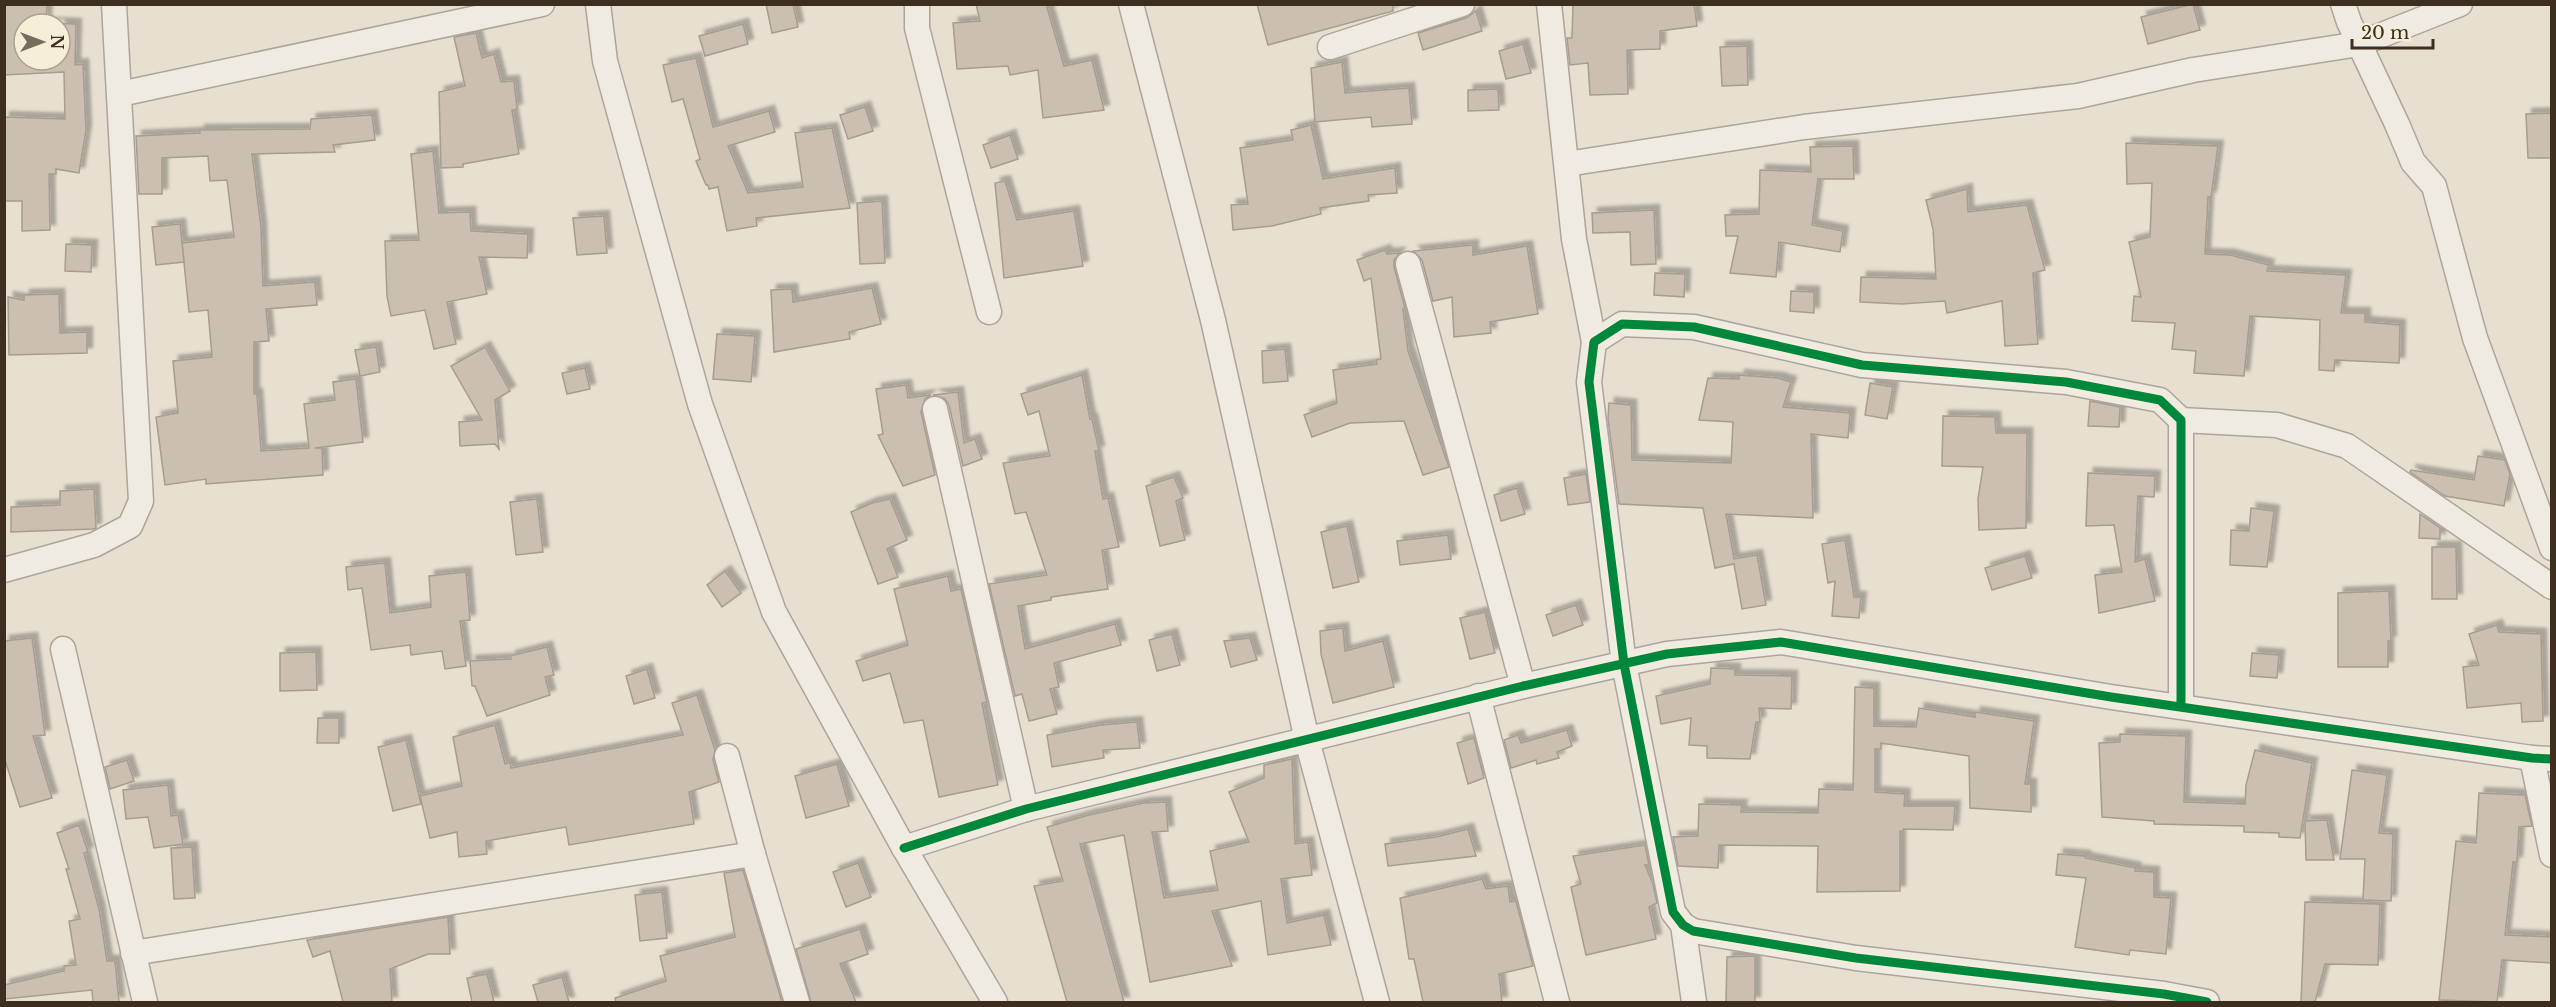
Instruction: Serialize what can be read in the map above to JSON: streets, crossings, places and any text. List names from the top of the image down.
{
  "scale_bar": "20 m",
  "north": "right"
}
